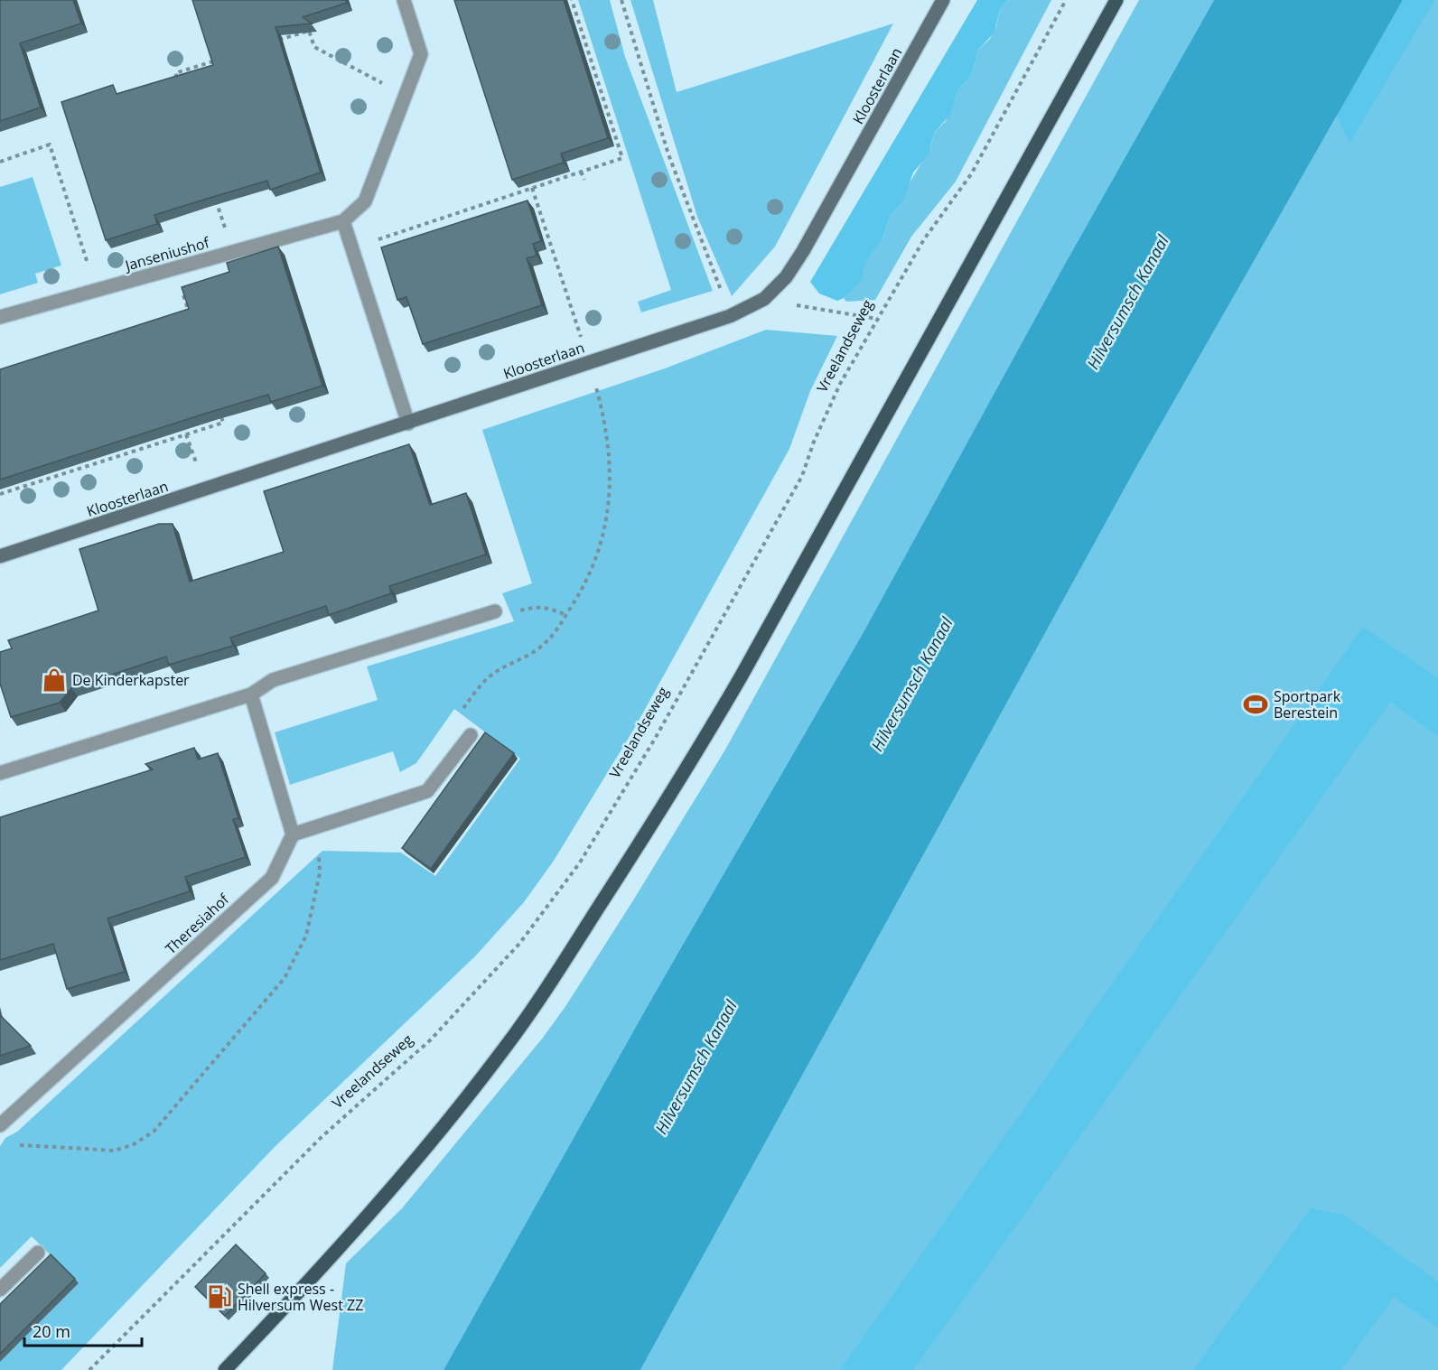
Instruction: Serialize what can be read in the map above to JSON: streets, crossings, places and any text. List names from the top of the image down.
{
  "streets": {
    "street": ["Kloosterlaan", "Janseniushof", "Theresiahof"],
    "path": ["Vreelandseweg"]
  },
  "water": ["Hilversumsch Kanaal"],
  "places": {
    "shop": ["De Kinderkapster"],
    "sports": ["Sportpark Berestein"],
    "fuel station": ["Shell express - Hilversum West ZZ"]
  },
  "scale_bar": "20 m"
}
